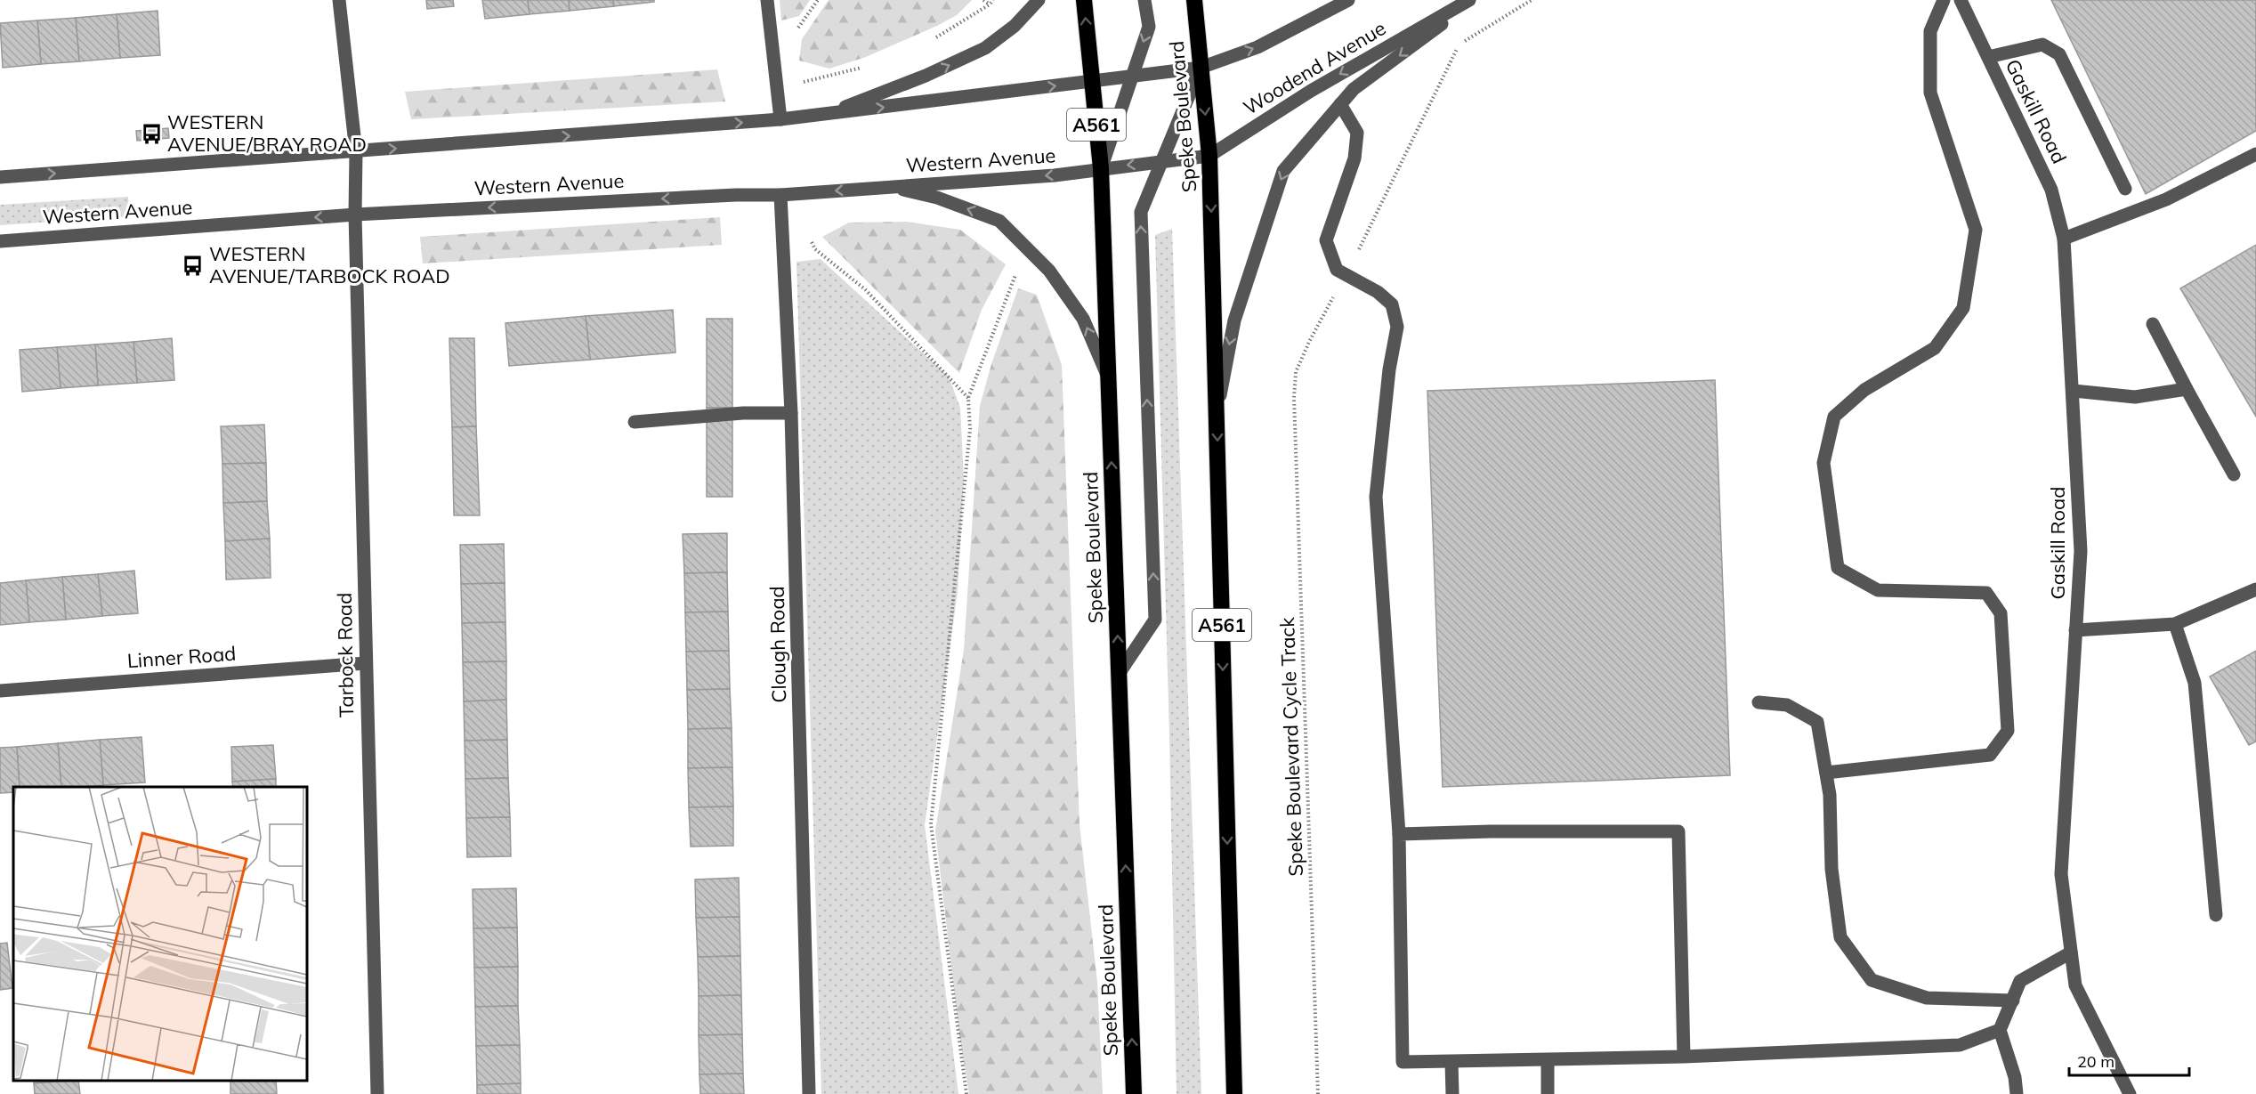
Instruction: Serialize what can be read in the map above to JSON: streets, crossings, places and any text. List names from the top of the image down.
{
  "streets": {
    "highway": ["Speke Boulevard", "A561"],
    "street": [
      "Woodend Avenue",
      "Gaskill Road",
      "Western Avenue",
      "Clough Road",
      "Tarbock Road",
      "Linner Road"
    ],
    "path": ["Speke Boulevard Cycle Track"]
  },
  "crossings": [
    ["Woodend Avenue", "Speke Boulevard"],
    ["Woodend Avenue", "A561"],
    ["Woodend Avenue", "Western Avenue"],
    ["Speke Boulevard", "A561"],
    ["Speke Boulevard", "Western Avenue"],
    ["A561", "Western Avenue"],
    ["Western Avenue", "Clough Road"],
    ["Western Avenue", "Tarbock Road"],
    ["Tarbock Road", "Linner Road"]
  ],
  "places": {
    "bus stop": ["WESTERN AVENUE/BRAY ROAD", "WESTERN AVENUE/TARBOCK ROAD"]
  },
  "scale_bar": "20 m"
}
